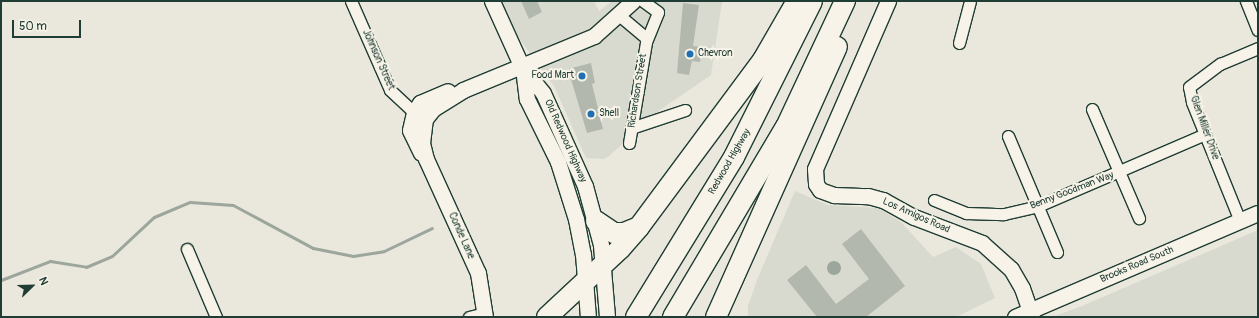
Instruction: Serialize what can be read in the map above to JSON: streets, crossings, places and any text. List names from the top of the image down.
{
  "streets": {
    "highway": ["Redwood Highway"],
    "street": [
      "Johnson Street",
      "Richardson Street",
      "Glen Miller Drive",
      "Old Redwood Highway",
      "Benny Goodman Way",
      "Los Amigos Road",
      "Conde Lane",
      "Brooks Road South"
    ]
  },
  "crossings": [
    ["Johnson Street", "Conde Lane"],
    ["Glen Miller Drive", "Benny Goodman Way"],
    ["Glen Miller Drive", "Brooks Road South"],
    ["Old Redwood Highway", "Conde Lane"],
    ["Los Amigos Road", "Brooks Road South"]
  ],
  "places": ["Chevron", "Food Mart", "Shell"],
  "scale_bar": "50 m",
  "north": "top right"
}
